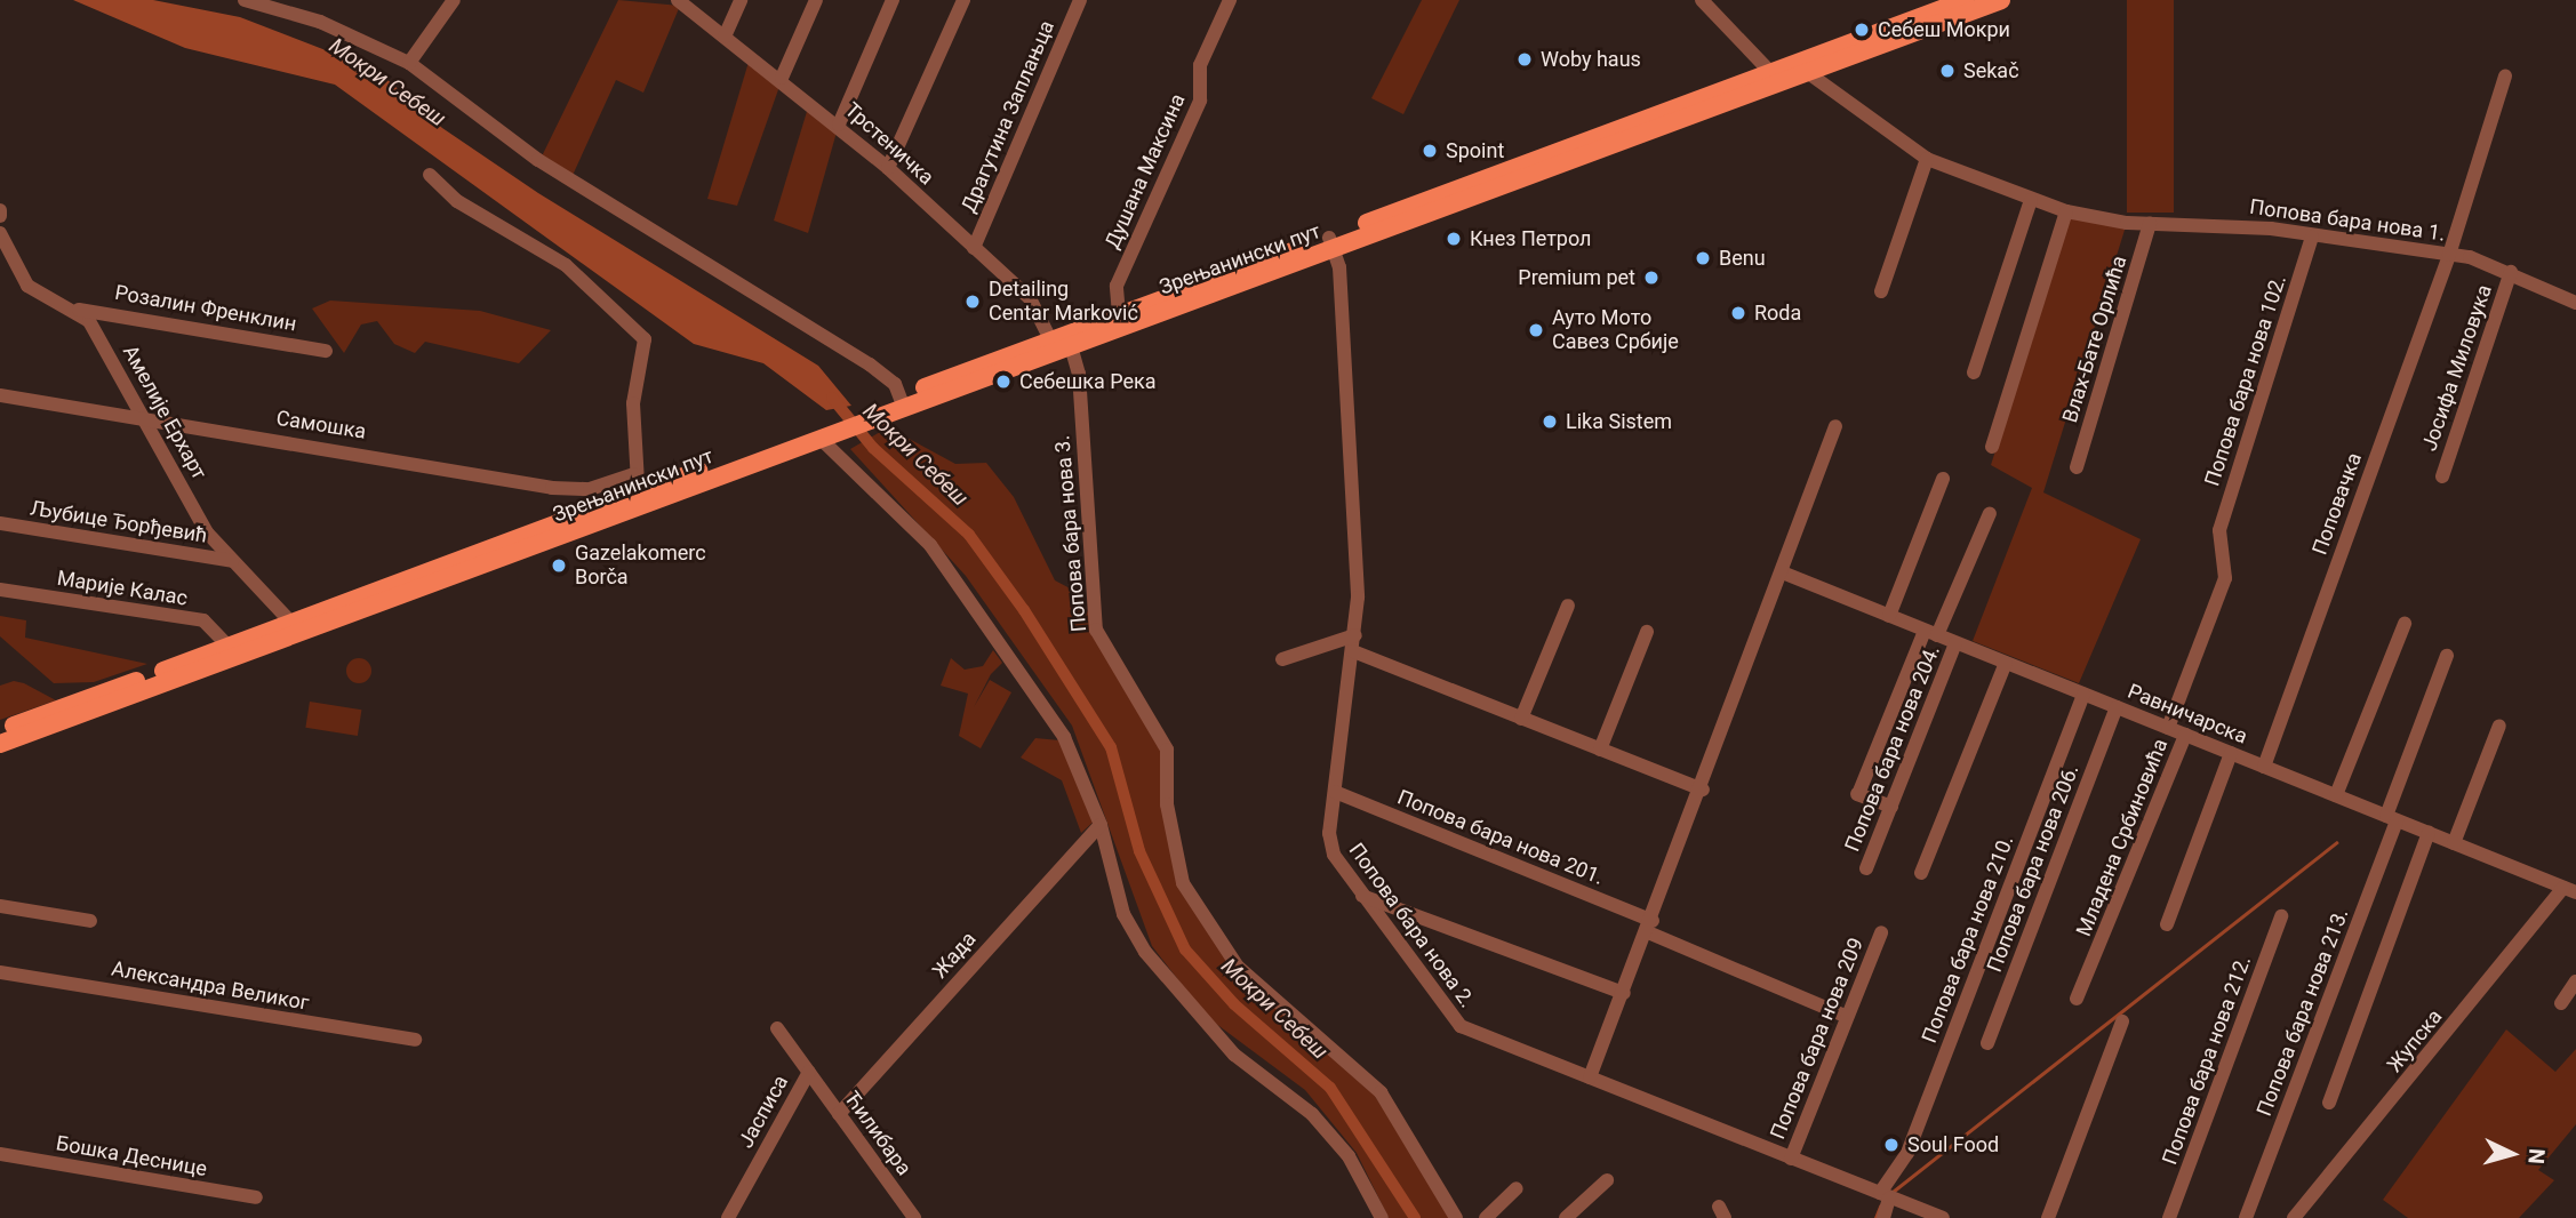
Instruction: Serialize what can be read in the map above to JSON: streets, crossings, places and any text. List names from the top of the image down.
{
  "streets": {
    "main road": ["Зрењанински пут"],
    "street": [
      "Драгутина Заплањца",
      "Трстеничка",
      "Душана Максина",
      "Попова бара нова 1.",
      "Розалин Френклин",
      "Влах-Бате Орлића",
      "Јосифа Миловука",
      "Попова бара нова 102.",
      "Амелије Ерхарт",
      "Самошка",
      "Поповачка",
      "Љубице Ђорђевић",
      "Попова бара нова 3.",
      "Марије Калас",
      "Равничарска",
      "Попова бара нова 204.",
      "Попова бара нова 201.",
      "Младена Србиновића",
      "Попова бара нова 206.",
      "Попова бара нова 2.",
      "Попова бара нова 210.",
      "Жада",
      "Александра Великог",
      "Попова бара нова 213.",
      "Попова бара нова 209",
      "Жупска",
      "Попова бара нова 212.",
      "Јасписа",
      "Ћилибара",
      "Бошка Деснице"
    ]
  },
  "crossings": [
    ["Драгутина Заплањца", "Трстеничка"],
    ["Трстеничка", "Зрењанински пут"],
    ["Душана Максина", "Зрењанински пут"],
    ["Попова бара нова 1.", "Зрењанински пут"],
    ["Попова бара нова 1.", "Влах-Бате Орлића"],
    ["Попова бара нова 1.", "Јосифа Миловука"],
    ["Попова бара нова 1.", "Попова бара нова 102."],
    ["Попова бара нова 1.", "Поповачка"],
    ["Зрењанински пут", "Амелије Ерхарт"],
    ["Зрењанински пут", "Самошка"],
    ["Зрењанински пут", "Попова бара нова 3."],
    ["Зрењанински пут", "Марије Калас"],
    ["Зрењанински пут", "Попова бара нова 2."],
    ["Розалин Френклин", "Амелије Ерхарт"],
    ["Попова бара нова 102.", "Равничарска"],
    ["Амелије Ерхарт", "Самошка"],
    ["Амелије Ерхарт", "Љубице Ђорђевић"],
    ["Поповачка", "Равничарска"],
    ["Равничарска", "Попова бара нова 204."],
    ["Равничарска", "Младена Србиновића"],
    ["Равничарска", "Попова бара нова 206."],
    ["Равничарска", "Попова бара нова 210."],
    ["Равничарска", "Попова бара нова 213."],
    ["Равничарска", "Жупска"],
    ["Попова бара нова 201.", "Попова бара нова 2."],
    ["Попова бара нова 201.", "Попова бара нова 209"],
    ["Попова бара нова 2.", "Попова бара нова 210."],
    ["Попова бара нова 2.", "Попова бара нова 209"],
    ["Жада", "Ћилибара"],
    ["Јасписа", "Ћилибара"]
  ],
  "water": ["Мокри Себеш"],
  "places": [
    "Себеш Мокри",
    "Woby haus",
    "Sekač",
    "Spoint",
    "Кнез Петрол",
    "Benu",
    "Premium pet",
    "Detailing Centar Marković",
    "Roda",
    "Ауто Мото Савез Србије",
    "Себешка Река",
    "Lika Sistem",
    "Gazelakomerc Borča",
    "Soul Food"
  ],
  "north": "right"
}
